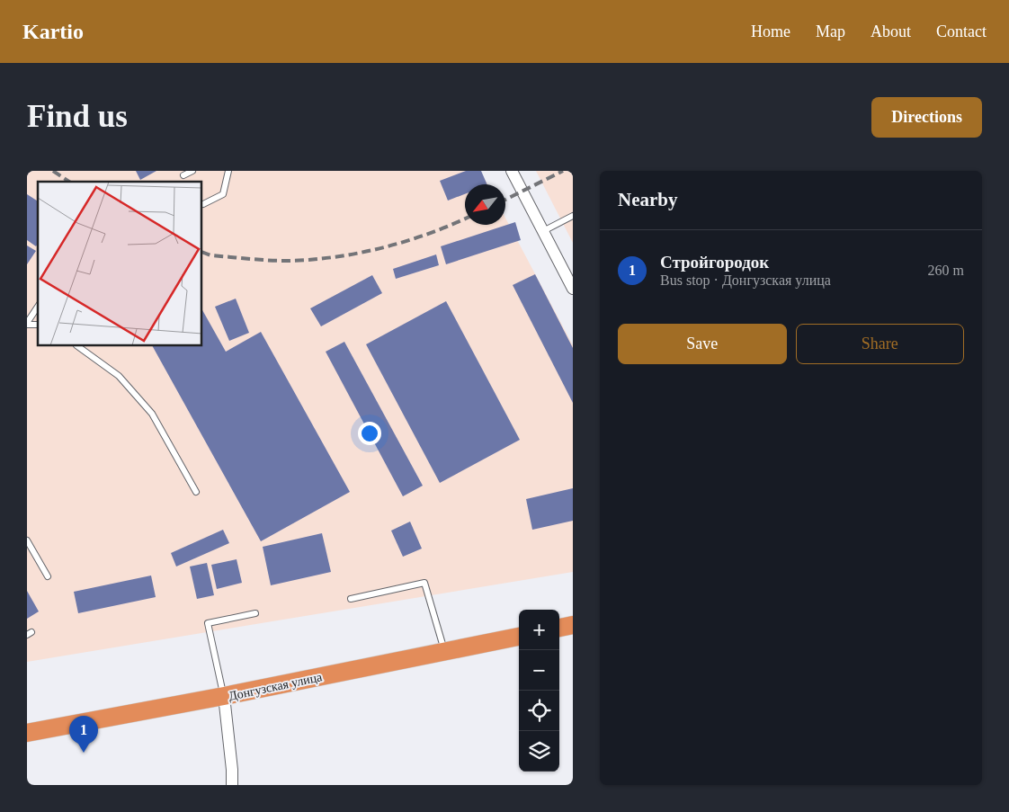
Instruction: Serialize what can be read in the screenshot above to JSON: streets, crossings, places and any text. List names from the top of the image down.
{
  "streets": {
    "highway": ["Донгузская улица"]
  },
  "north": "bottom left",
  "page": {
    "header": "Kartio",
    "nav": [
      "Home",
      "Map",
      "About",
      "Contact"
    ],
    "buttons": [
      "Directions",
      ["Save", "Share"]
    ],
    "title": "Find us",
    "heading": "Nearby",
    "list": [
      {
        "mark": "1",
        "name": "Стройгородок",
        "note": "Bus stop · Донгузская улица",
        "value": "260 m"
      }
    ],
    "map_buttons": ["+", "−"],
    "pins": "1"
  }
}
